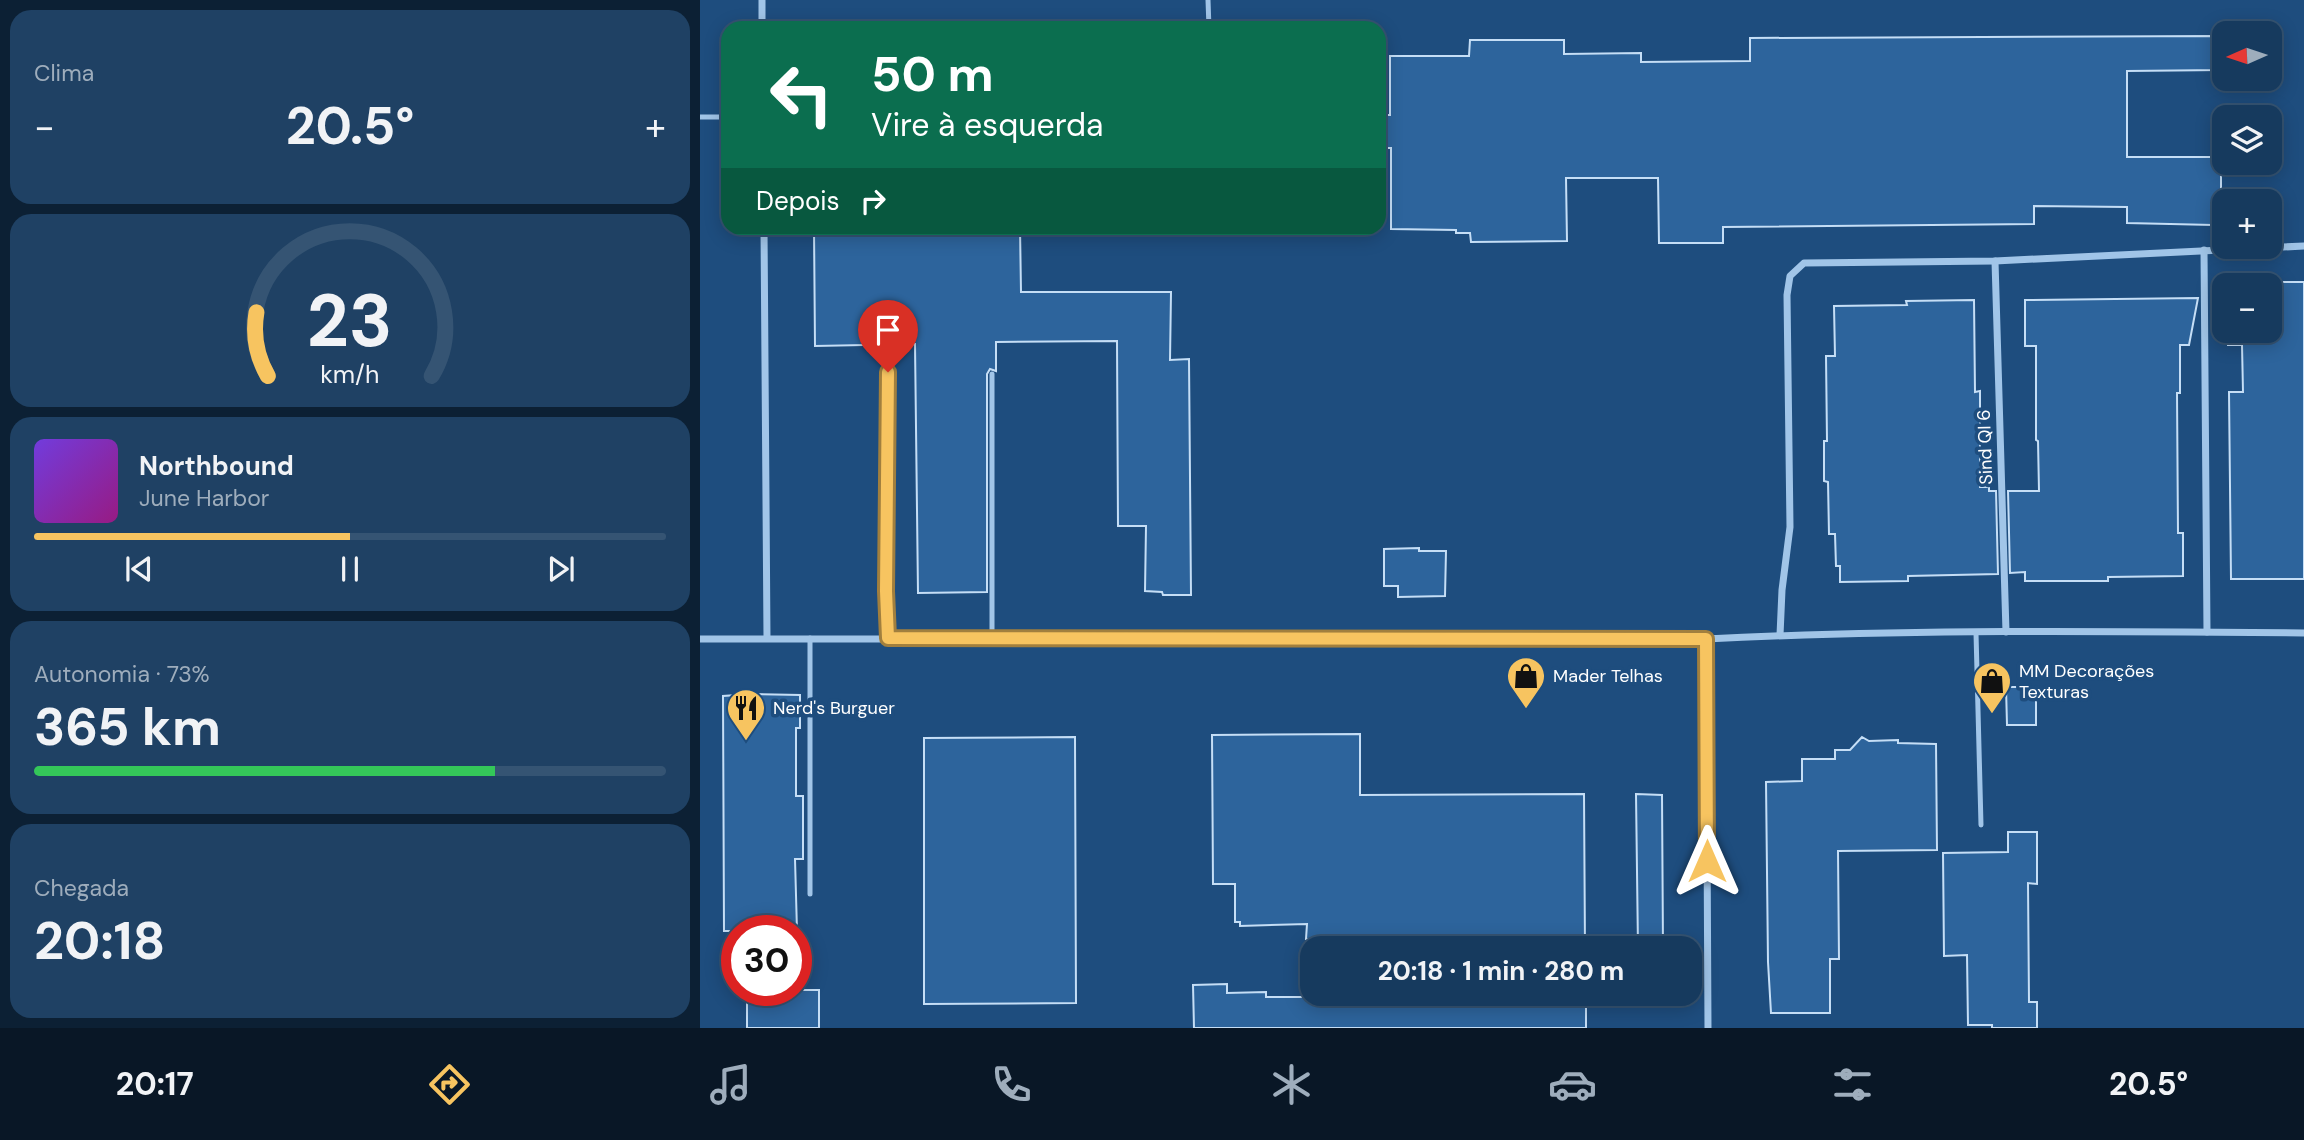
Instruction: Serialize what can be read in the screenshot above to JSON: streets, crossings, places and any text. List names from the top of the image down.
{
  "streets": {
    "street": ["Sind QI 6"]
  },
  "places": {
    "shop": ["Mader Telhas", "MM Decorações Texturas"],
    "restaurant": ["Nerd's Burguer"]
  },
  "north": "left",
  "page": {
    "tile": [
      "Clima",
      ["Autonomia · 73%", "365 km"],
      ["Chegada", "20:18"]
    ],
    "map_buttons": ["+", "−"],
    "turn": ["50 m", "Vire à esquerda"],
    "heat": ["−", "20.5°", "+"],
    "then": "Depois",
    "song": ["Northbound", "June Harbor"],
    "limit": "30",
    "trip": "20:18 · 1 min · 280 m",
    "tabs": ["20:17", "20.5°"],
    "gauge": ["23", "km/h"]
  }
}
